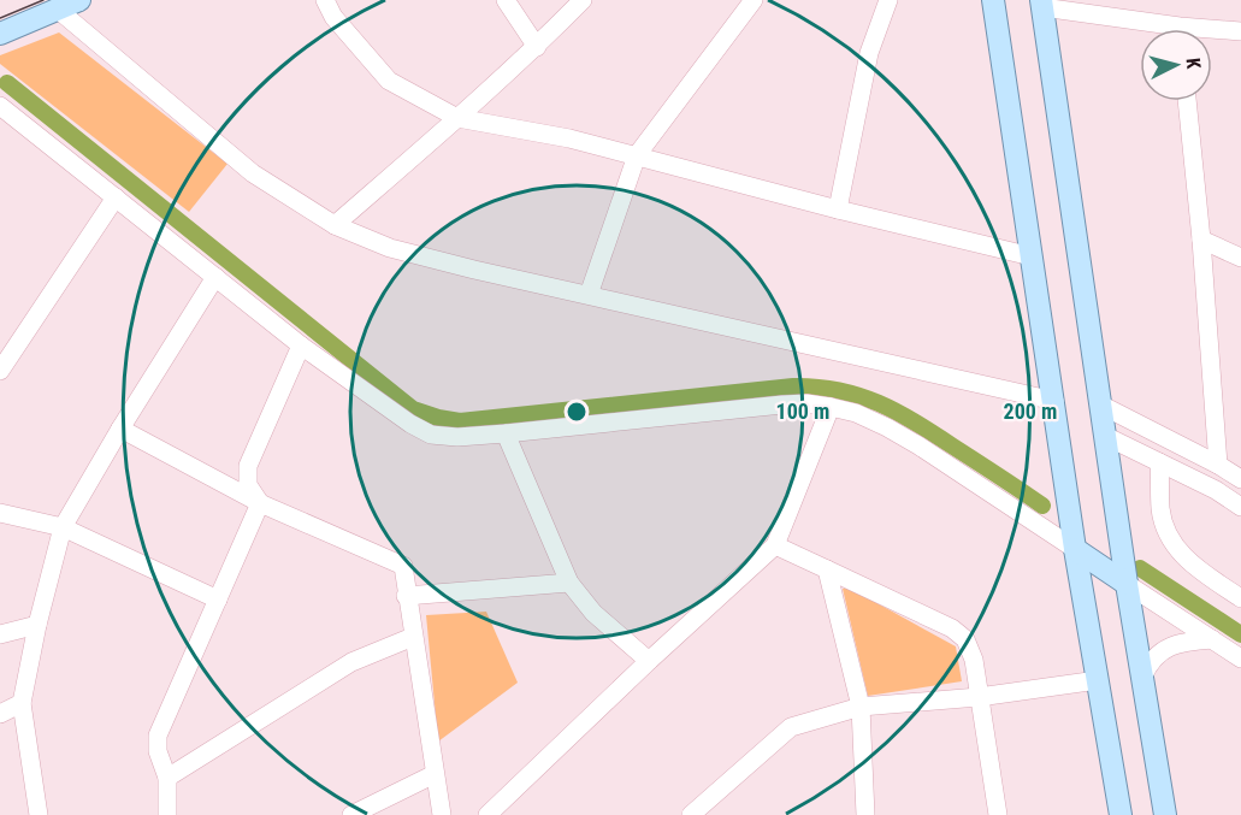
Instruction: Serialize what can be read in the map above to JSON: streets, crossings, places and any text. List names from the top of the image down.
{
  "north": "right",
  "rings": ["100 m", "200 m"]
}
